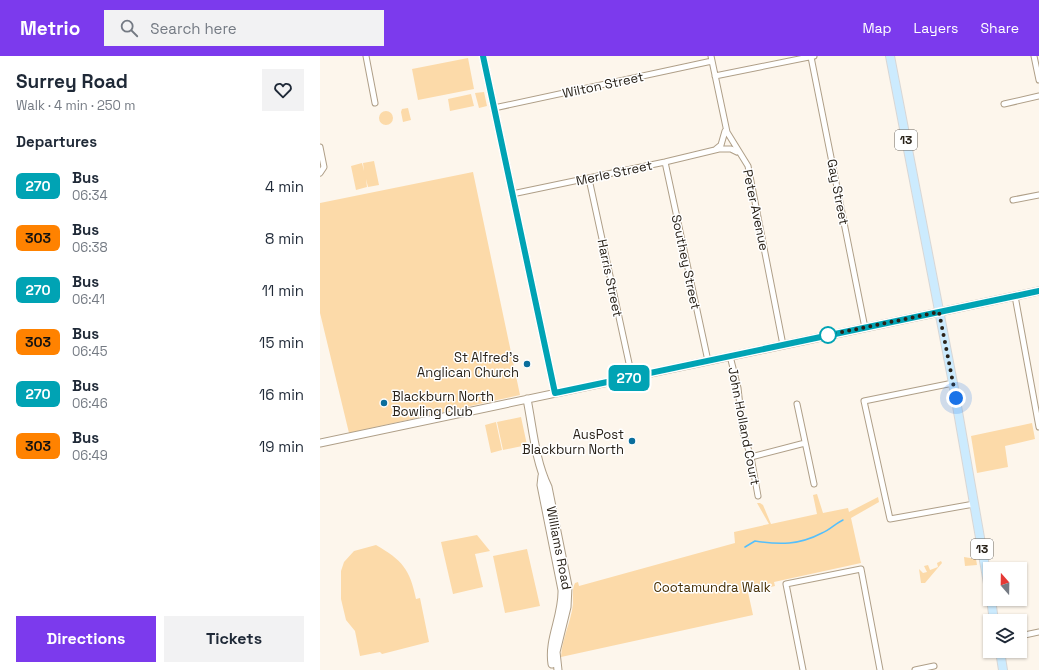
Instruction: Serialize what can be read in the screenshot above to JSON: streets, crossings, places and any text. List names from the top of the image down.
{
  "streets": {
    "main road": ["13", "Williams Road"],
    "street": [
      "Wilton Street",
      "Merle Street",
      "Gay Street",
      "Peter Avenue",
      "Southey Street",
      "Harris Street",
      "John Holland Court"
    ]
  },
  "crossings": [
    ["Wilton Street", "Peter Avenue"],
    ["Merle Street", "Peter Avenue"],
    ["Merle Street", "Southey Street"],
    ["Merle Street", "Harris Street"]
  ],
  "parks": ["Cootamundra Walk"],
  "places": ["St Alfred's Anglican Church", "Blackburn North Bowling Club", "AusPost Blackburn North"],
  "lines": ["bus line 270"],
  "north": "top",
  "page": {
    "header": "Metrio",
    "search": "Search here",
    "nav": ["Map", "Layers", "Share"],
    "heading": [
      ["Surrey Road", "Walk · 4 min · 250 m"],
      "Departures"
    ],
    "on_map": "270",
    "list": [
      {
        "mark": "270",
        "name": "Bus",
        "note": "06:34",
        "value": "4 min"
      },
      {
        "mark": "303",
        "name": "Bus",
        "note": "06:38",
        "value": "8 min"
      },
      {
        "mark": "270",
        "name": "Bus",
        "note": "06:41",
        "value": "11 min"
      },
      {
        "mark": "303",
        "name": "Bus",
        "note": "06:45",
        "value": "15 min"
      },
      {
        "mark": "270",
        "name": "Bus",
        "note": "06:46",
        "value": "16 min"
      },
      {
        "mark": "303",
        "name": "Bus",
        "note": "06:49",
        "value": "19 min"
      }
    ],
    "buttons": ["Directions", "Tickets"]
  }
}
